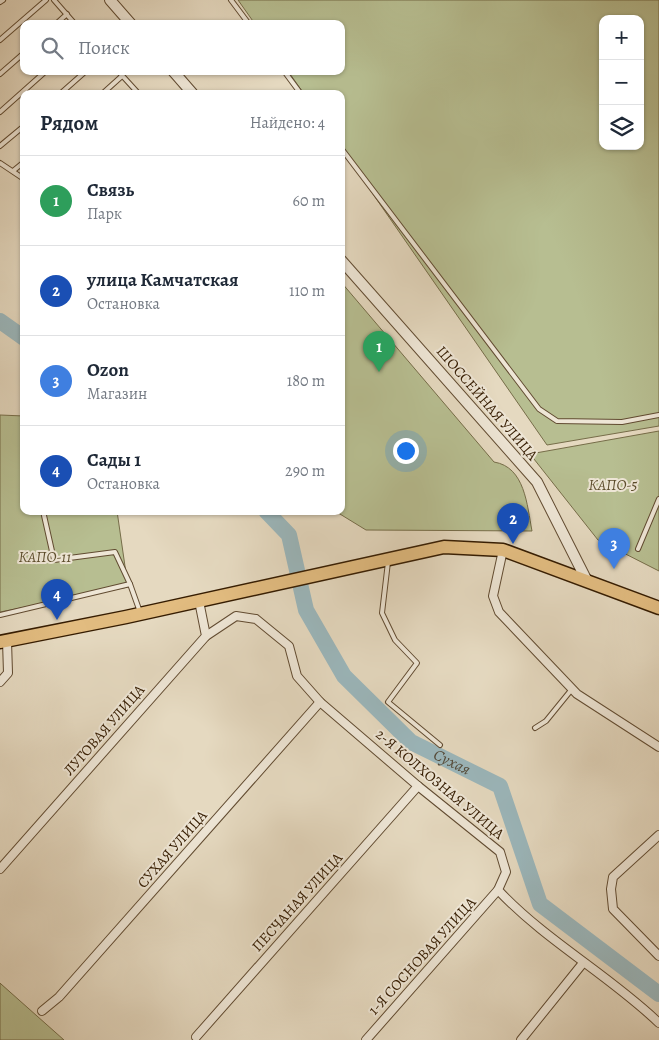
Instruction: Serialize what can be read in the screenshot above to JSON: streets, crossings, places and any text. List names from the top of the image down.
{
  "streets": {
    "street": [
      "ШОССЕЙНАЯ УЛИЦА",
      "ЛУГОВАЯ УЛИЦА",
      "2-Я КОЛХОЗНАЯ УЛИЦА",
      "СУХАЯ УЛИЦА",
      "ПЕСЧАНАЯ УЛИЦА",
      "1-Я СОСНОВАЯ УЛИЦА"
    ]
  },
  "crossings": [
    ["ЛУГОВАЯ УЛИЦА", "2-Я КОЛХОЗНАЯ УЛИЦА"],
    ["2-Я КОЛХОЗНАЯ УЛИЦА", "СУХАЯ УЛИЦА"],
    ["2-Я КОЛХОЗНАЯ УЛИЦА", "ПЕСЧАНАЯ УЛИЦА"],
    ["2-Я КОЛХОЗНАЯ УЛИЦА", "1-Я СОСНОВАЯ УЛИЦА"]
  ],
  "water": ["Сухая"],
  "parks": ["КАПО-5", "КАПО-11"],
  "page": {
    "map_buttons": ["+", "−"],
    "search": "Поиск",
    "heading": ["Рядом", "Найдено: 4"],
    "list": [
      {
        "mark": "1",
        "name": "Связь",
        "note": "Парк",
        "value": "60 m"
      },
      {
        "mark": "2",
        "name": "улица Камчатская",
        "note": "Остановка",
        "value": "110 m"
      },
      {
        "mark": "3",
        "name": "Ozon",
        "note": "Магазин",
        "value": "180 m"
      },
      {
        "mark": "4",
        "name": "Сады 1",
        "note": "Остановка",
        "value": "290 m"
      }
    ],
    "pins": [
      "1",
      "2",
      "3",
      "4"
    ]
  }
}
